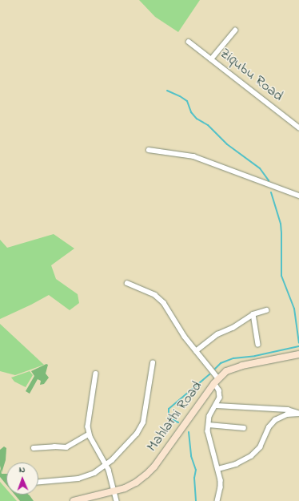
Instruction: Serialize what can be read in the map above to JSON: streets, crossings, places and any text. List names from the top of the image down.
{
  "streets": {
    "street": ["Ziqubu Road", "Mahlathi Road"]
  },
  "north": "top"
}
